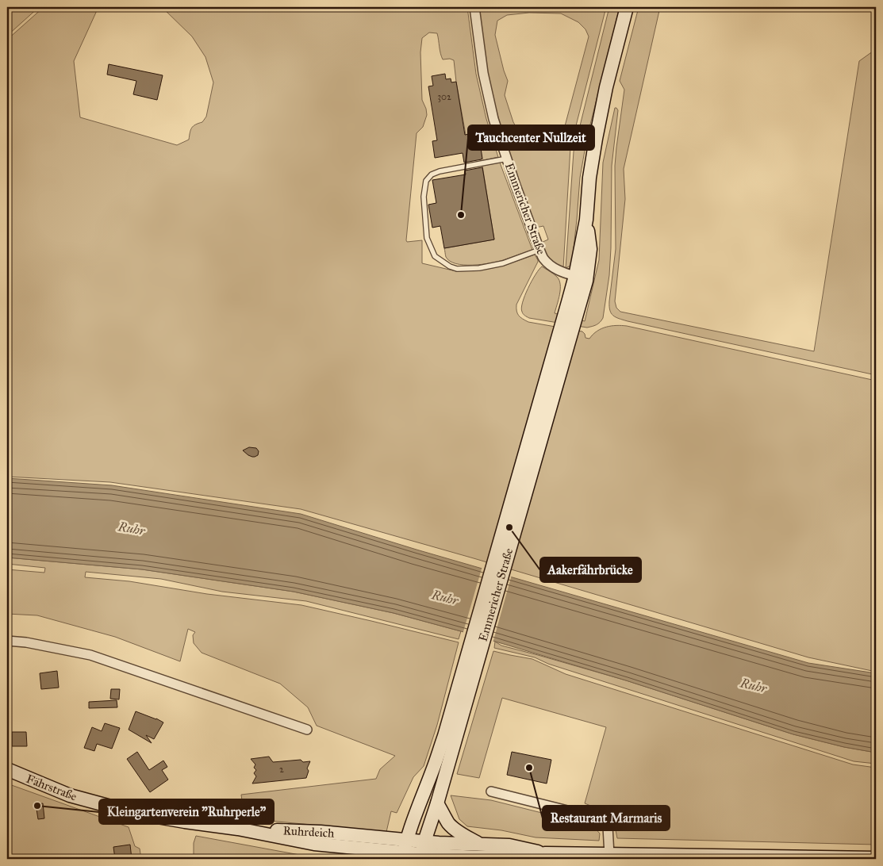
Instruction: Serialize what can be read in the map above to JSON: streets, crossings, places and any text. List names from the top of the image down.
{
  "streets": {
    "main road": ["Emmericher Straße", "Fährstraße", "Ruhrdeich"]
  },
  "crossings": [
    ["Emmericher Straße", "Ruhrdeich"],
    ["Fährstraße", "Ruhrdeich"]
  ],
  "water": ["Ruhr"],
  "places": [
    "Tauchcenter Nullzeit",
    "Aakerfährbrücke",
    "Restaurant Marmaris",
    "Kleingartenverein \"Ruhrperle\""
  ],
  "house_numbers": ["302", "2"]
}
